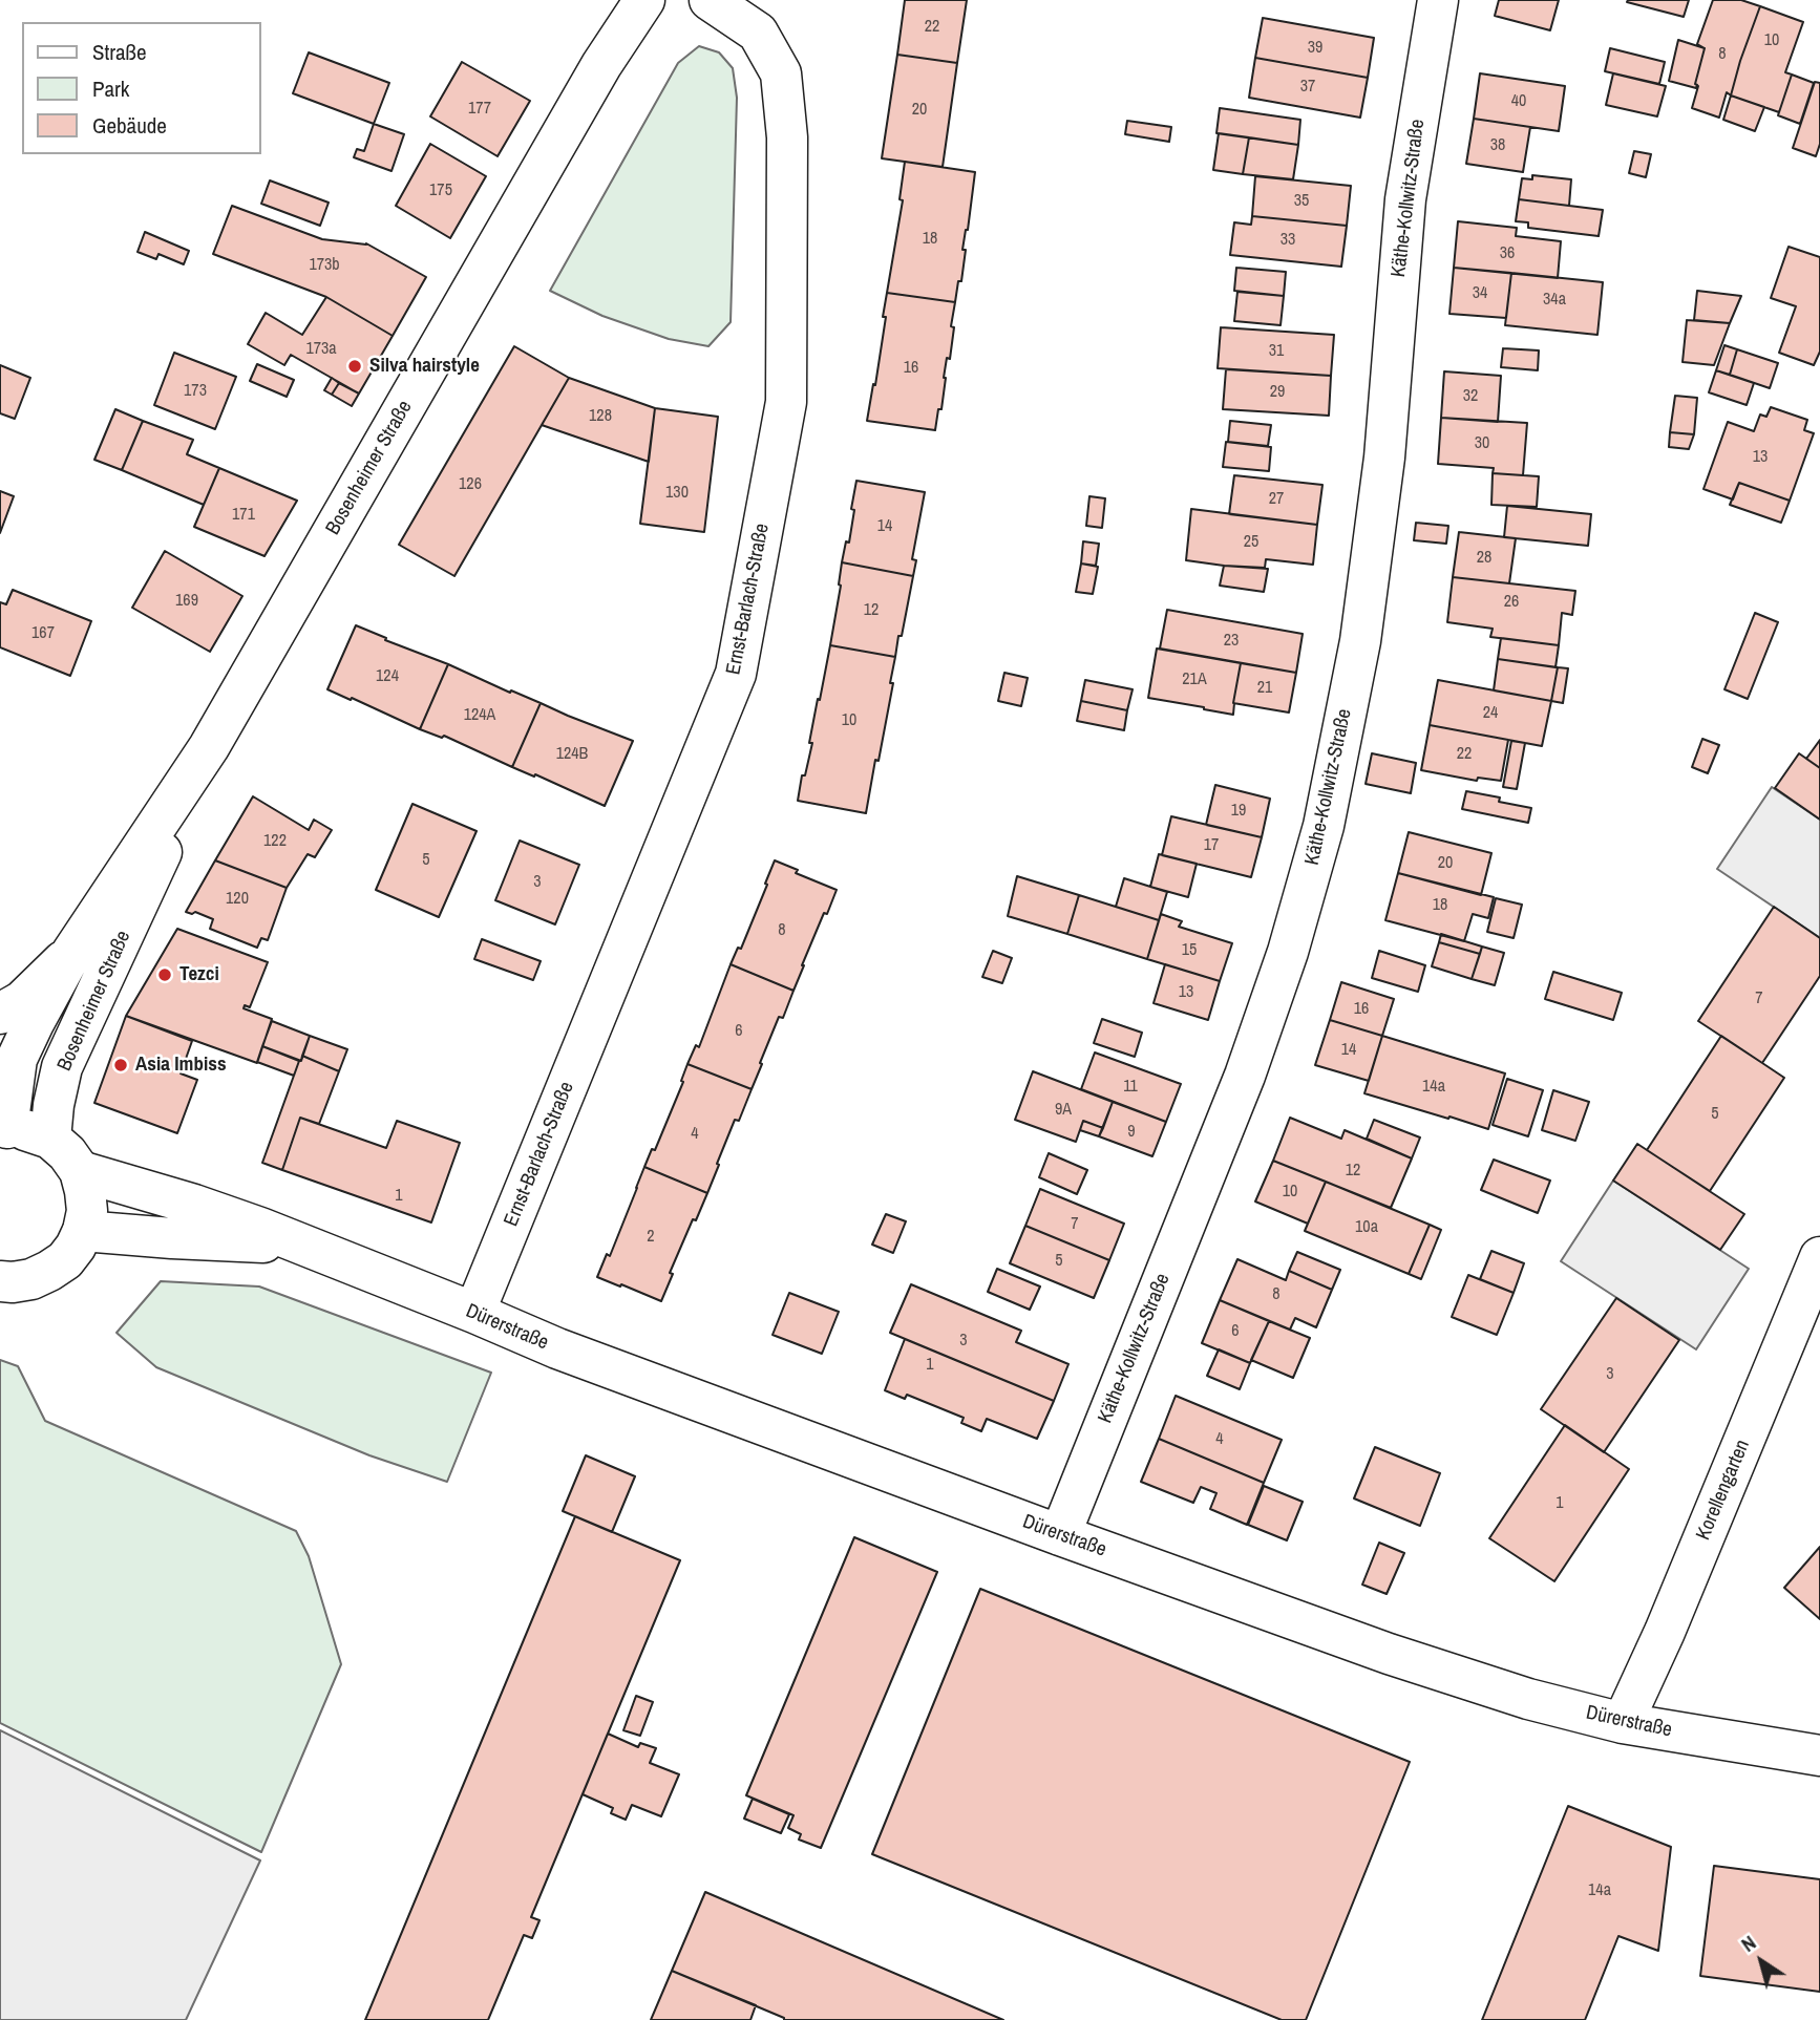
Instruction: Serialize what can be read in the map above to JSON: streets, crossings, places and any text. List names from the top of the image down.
{
  "streets": {
    "street": [
      "Käthe-Kollwitz-Straße",
      "Bosenheimer Straße",
      "Ernst-Barlach-Straße",
      "Dürerstraße",
      "Korellengarten"
    ]
  },
  "crossings": [
    ["Käthe-Kollwitz-Straße", "Dürerstraße"],
    ["Ernst-Barlach-Straße", "Dürerstraße"],
    ["Dürerstraße", "Korellengarten"]
  ],
  "places": ["Silva hairstyle", "Tezci", "Asia Imbiss"],
  "house_numbers": [
    "22",
    "10",
    "39",
    "8",
    "37",
    "40",
    "177",
    "20",
    "38",
    "175",
    "35",
    "18",
    "33",
    "36",
    "173b",
    "34",
    "34a",
    "173a",
    "31",
    "16",
    "173",
    "29",
    "32",
    "128",
    "30",
    "13",
    "126",
    "130",
    "27",
    "171",
    "14",
    "25",
    "28",
    "169",
    "26",
    "12",
    "167",
    "23",
    "124",
    "21A",
    "21",
    "24",
    "124A",
    "10",
    "124B",
    "22",
    "19",
    "122",
    "17",
    "5",
    "20",
    "3",
    "120",
    "18",
    "8",
    "15",
    "13",
    "7",
    "16",
    "6",
    "14",
    "11",
    "14a",
    "9A",
    "5",
    "9",
    "4",
    "12",
    "10",
    "1",
    "7",
    "10a",
    "2",
    "5",
    "8",
    "6",
    "3",
    "1",
    "3",
    "4",
    "1",
    "14a"
  ],
  "legend": ["Straße", "Park", "Gebäude"],
  "north": "top left"
}
